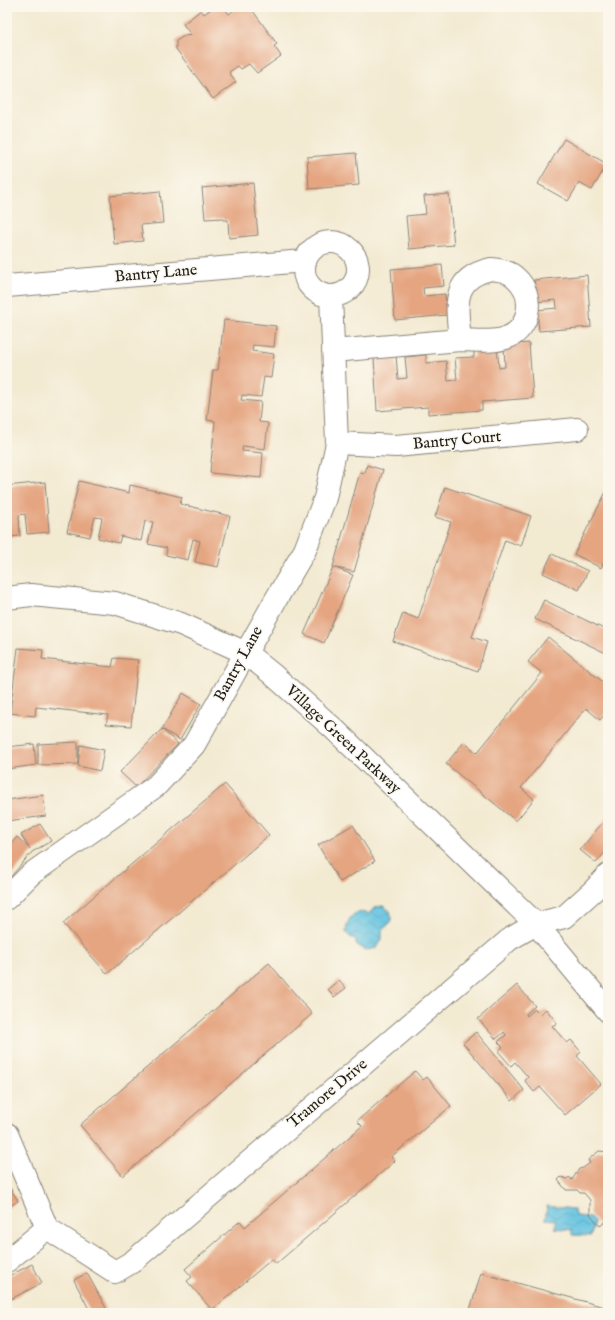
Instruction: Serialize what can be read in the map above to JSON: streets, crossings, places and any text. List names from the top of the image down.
{
  "streets": {
    "street": [
      "Bantry Lane",
      "Bantry Court",
      "Village Green Parkway",
      "Tramore Drive"
    ]
  },
  "crossings": [
    ["Bantry Lane", "Bantry Court"],
    ["Bantry Lane", "Village Green Parkway"],
    ["Village Green Parkway", "Tramore Drive"]
  ]
}
